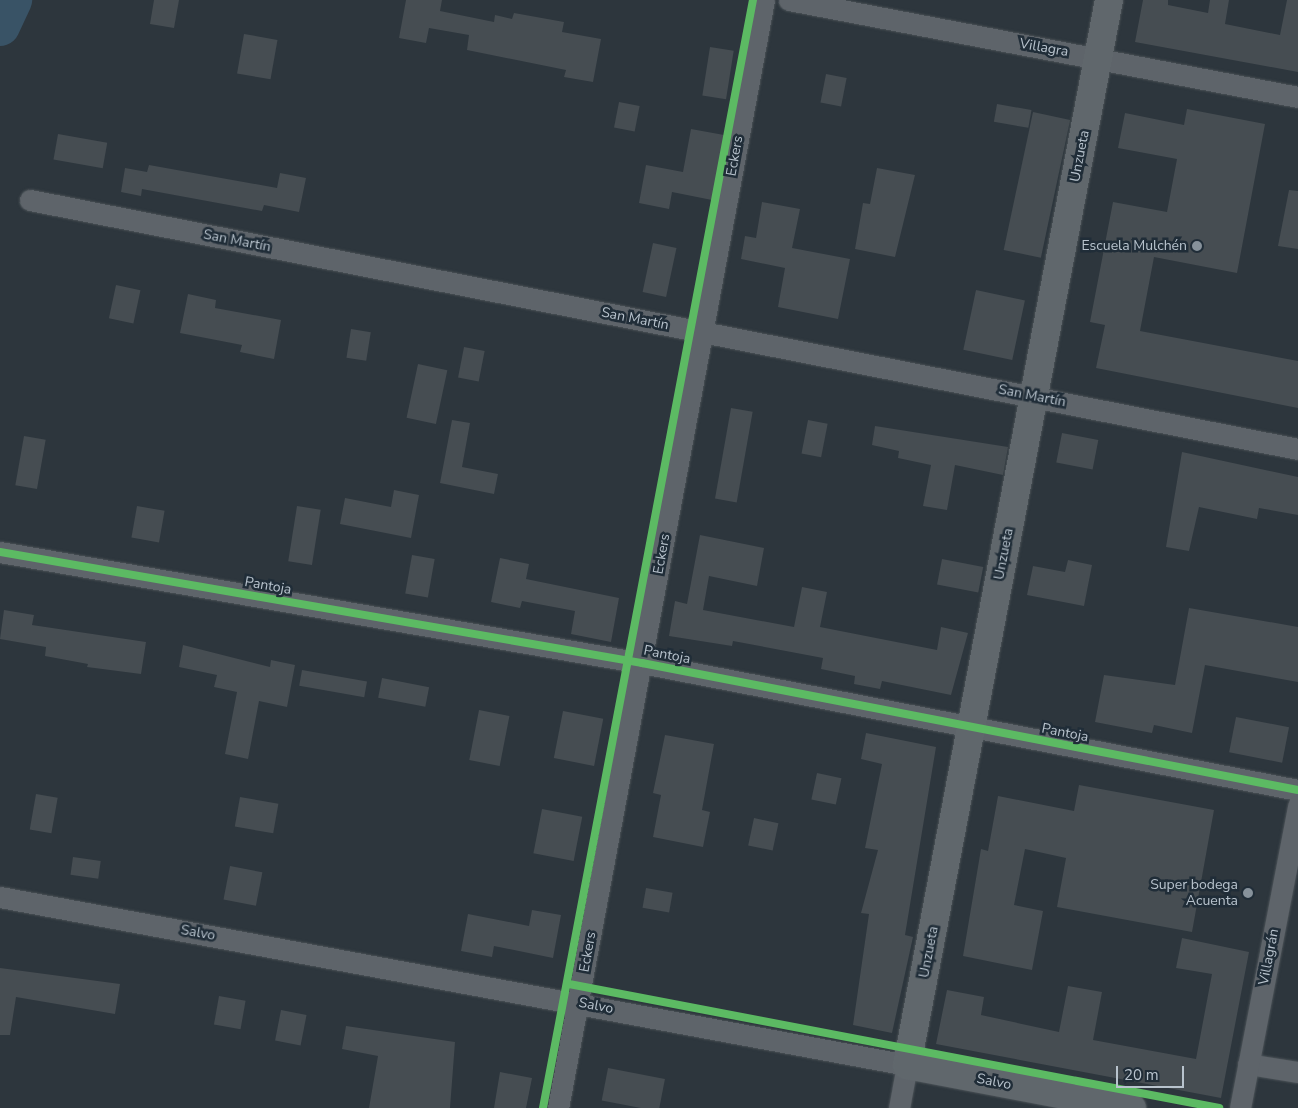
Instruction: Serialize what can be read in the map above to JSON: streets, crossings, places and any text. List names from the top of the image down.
{
  "streets": {
    "main road": ["Unzueta", "Salvo"],
    "street": [
      "Villagra",
      "Eckers",
      "San Martín",
      "Pantoja",
      "Villagrán"
    ]
  },
  "crossings": [
    ["Villagra", "Unzueta"],
    ["Eckers", "San Martín"],
    ["Eckers", "Pantoja"],
    ["Eckers", "Salvo"],
    ["Unzueta", "San Martín"],
    ["Unzueta", "Pantoja"],
    ["Unzueta", "Salvo"]
  ],
  "places": ["Escuela Mulchén", "Super bodega Acuenta"],
  "scale_bar": "20 m"
}
